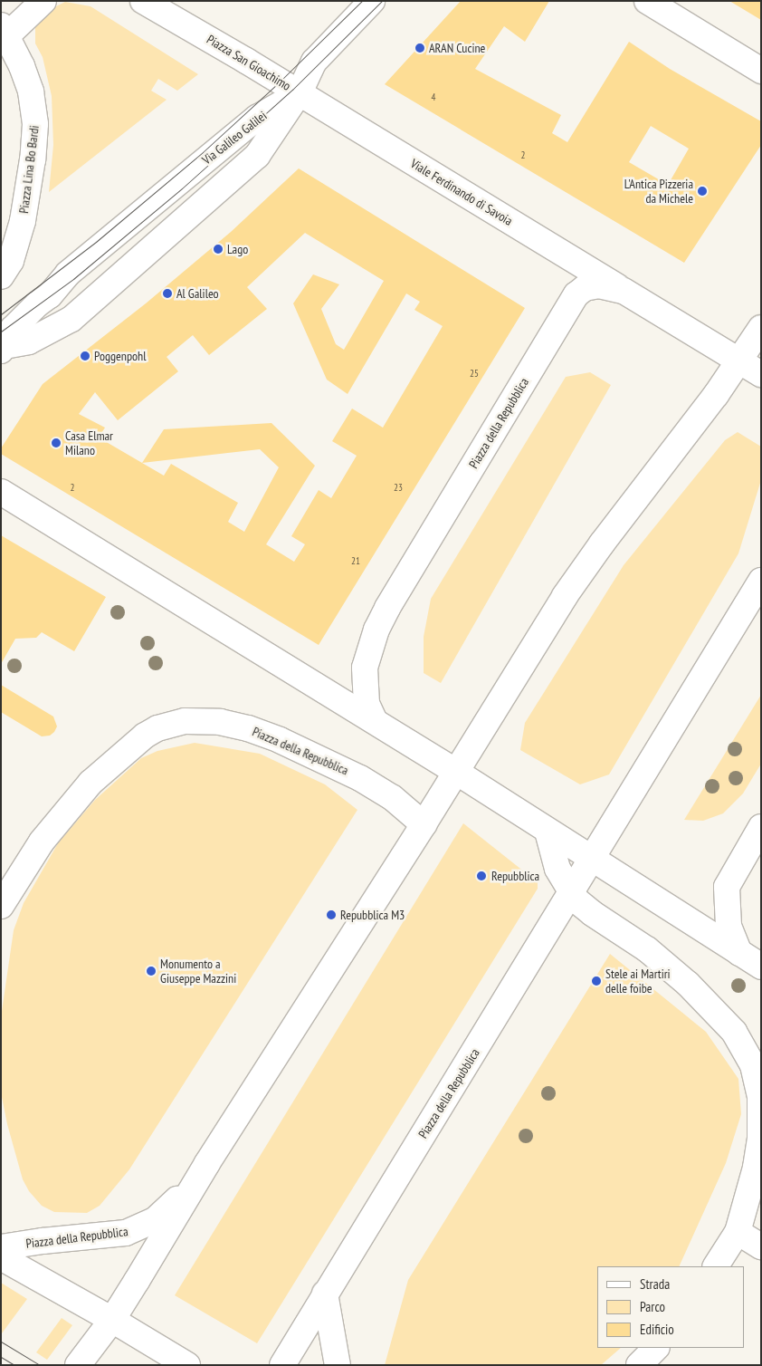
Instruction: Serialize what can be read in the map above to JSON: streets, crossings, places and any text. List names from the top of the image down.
{
  "streets": {
    "street": [
      "Piazza San Gioachimo",
      "Via Galileo Galilei",
      "Piazza Lina Bo Bardi",
      "Viale Ferdinando di Savoia",
      "Piazza della Repubblica"
    ]
  },
  "crossings": [
    ["Piazza San Gioachimo", "Via Galileo Galilei"],
    ["Piazza San Gioachimo", "Viale Ferdinando di Savoia"],
    ["Via Galileo Galilei", "Viale Ferdinando di Savoia"],
    ["Viale Ferdinando di Savoia", "Piazza della Repubblica"]
  ],
  "places": [
    "ARAN Cucine",
    "L'Antica Pizzeria da Michele",
    "Lago",
    "Al Galileo",
    "Poggenpohl",
    "Casa Elmar Milano",
    "Repubblica",
    "Repubblica M3",
    "Monumento a Giuseppe Mazzini",
    "Stele ai Martiri delle foibe"
  ],
  "house_numbers": [
    "4",
    "2",
    "25",
    "2",
    "23",
    "21"
  ],
  "legend": ["Strada", "Parco", "Edificio"]
}
